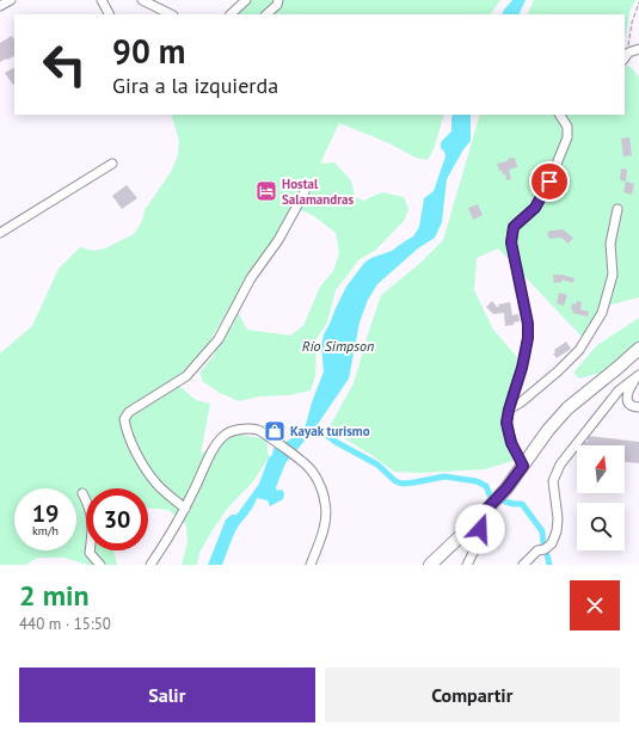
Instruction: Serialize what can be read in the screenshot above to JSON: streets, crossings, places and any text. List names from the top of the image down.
{
  "water": ["Río Simpson"],
  "places": {
    "hotel": ["Hostal Salamandras"],
    "shop": ["Kayak turismo"]
  },
  "north": "top",
  "page": {
    "turn": ["90 m", "Gira a la izquierda"],
    "speed": "19 km/h",
    "limit": "30",
    "heading": ["2 min", "440 m · 15:50"],
    "buttons": ["Salir", "Compartir"]
  }
}
